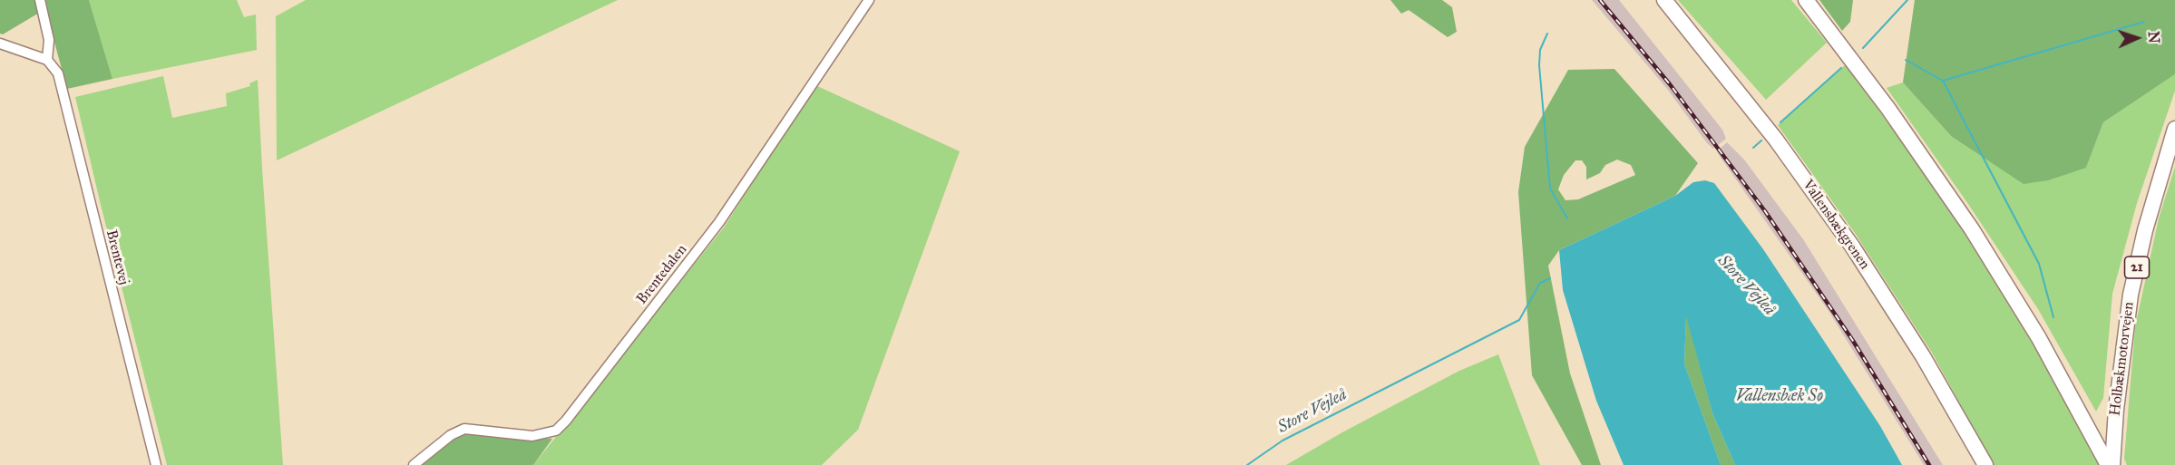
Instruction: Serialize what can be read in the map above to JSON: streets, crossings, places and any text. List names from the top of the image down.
{
  "streets": {
    "highway": ["Vallensbækgrenen", "21", "Holbækmotorvejen"],
    "street": ["Brentevej", "Brentedalen"]
  },
  "water": ["Store Vejleå", "Vallensbæk Sø"],
  "north": "right"
}
